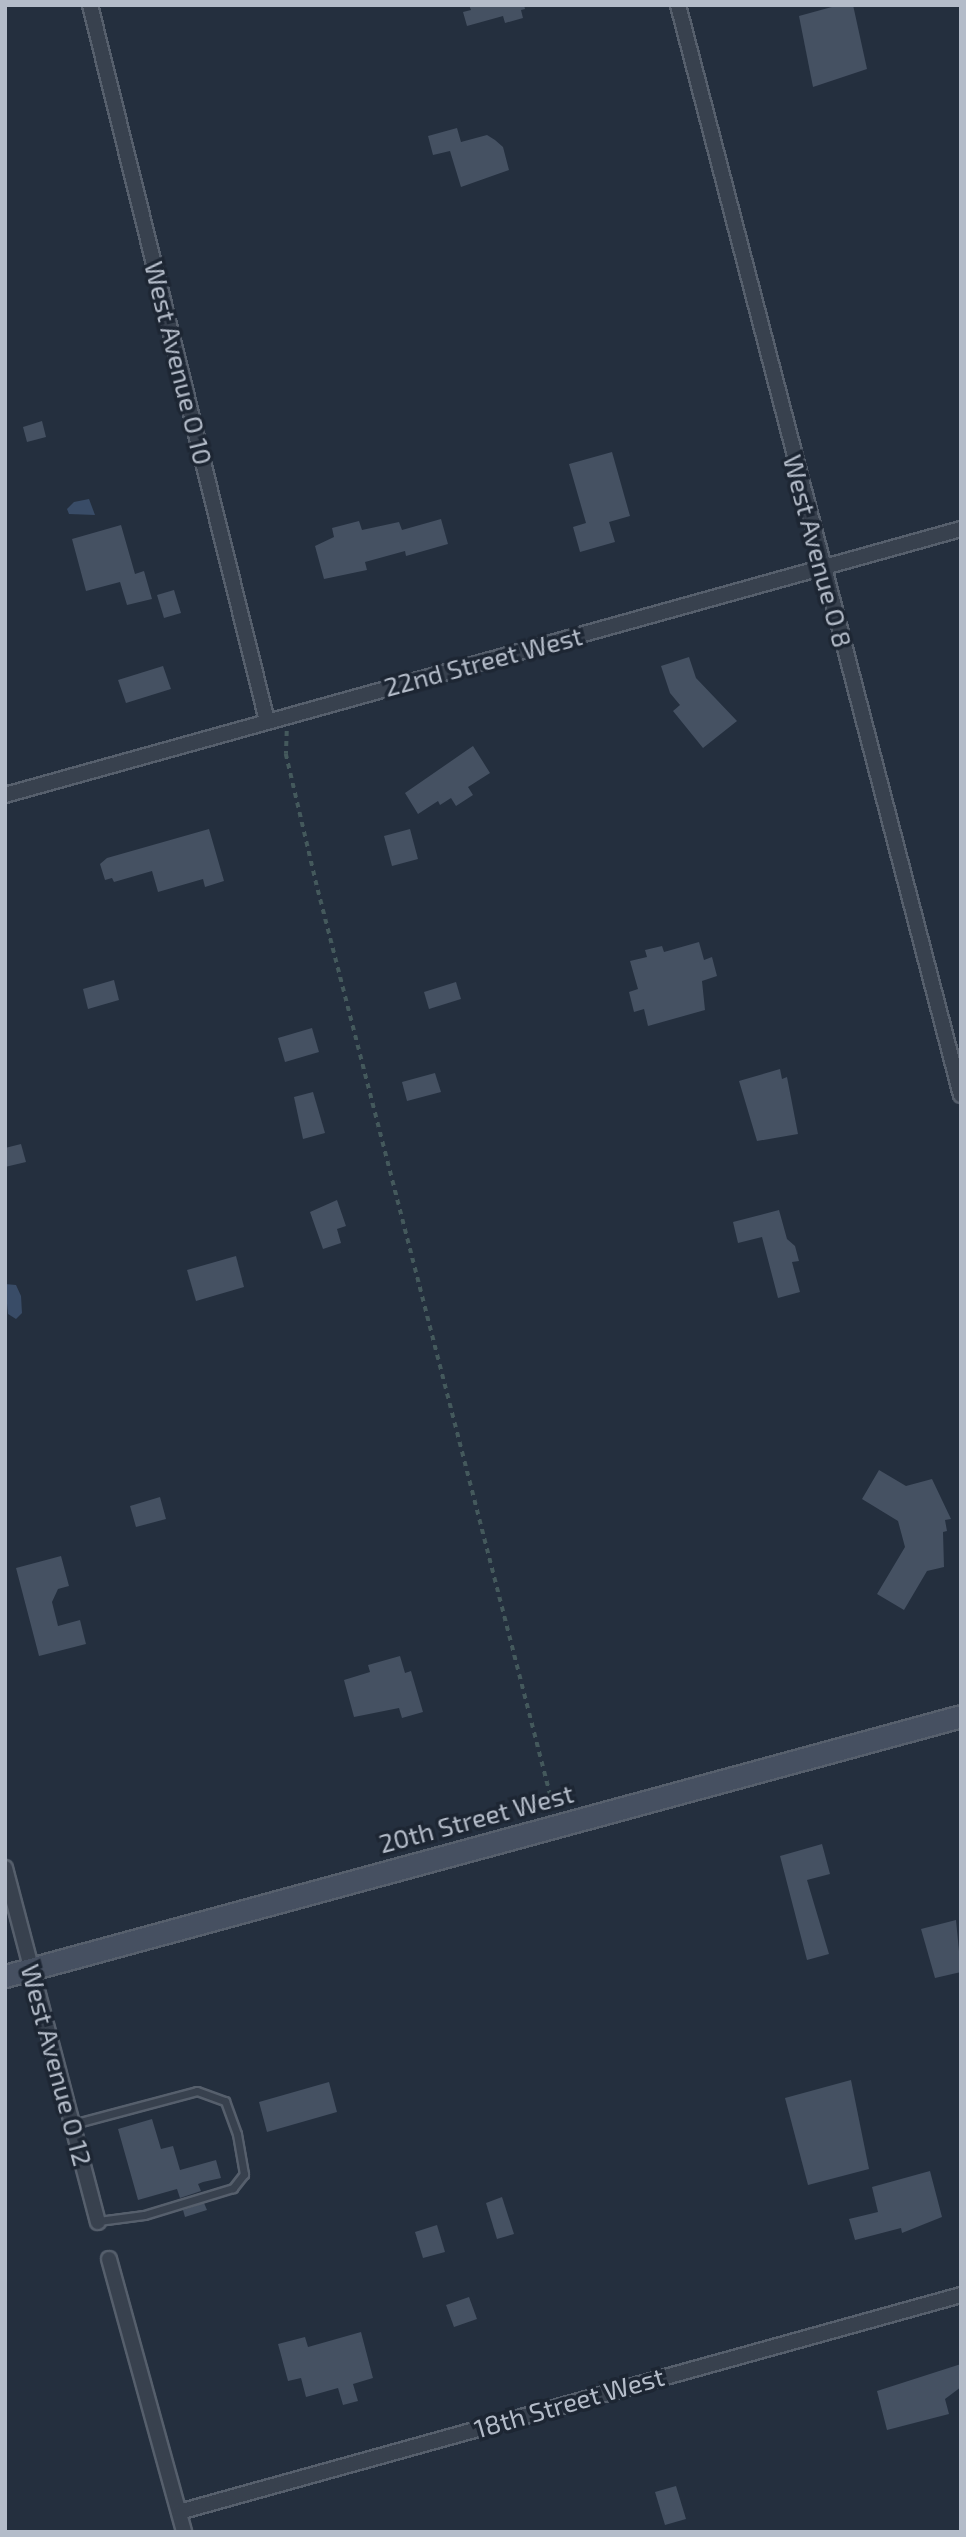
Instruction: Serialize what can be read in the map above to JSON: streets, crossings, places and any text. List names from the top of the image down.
{
  "streets": {
    "main road": ["20th Street West"],
    "street": [
      "West Avenue O 10",
      "West Avenue O 8",
      "22nd Street West",
      "West Avenue O 12",
      "18th Street West"
    ]
  },
  "crossings": [
    ["West Avenue O 10", "22nd Street West"],
    ["West Avenue O 8", "22nd Street West"],
    ["20th Street West", "West Avenue O 12"]
  ]
}
